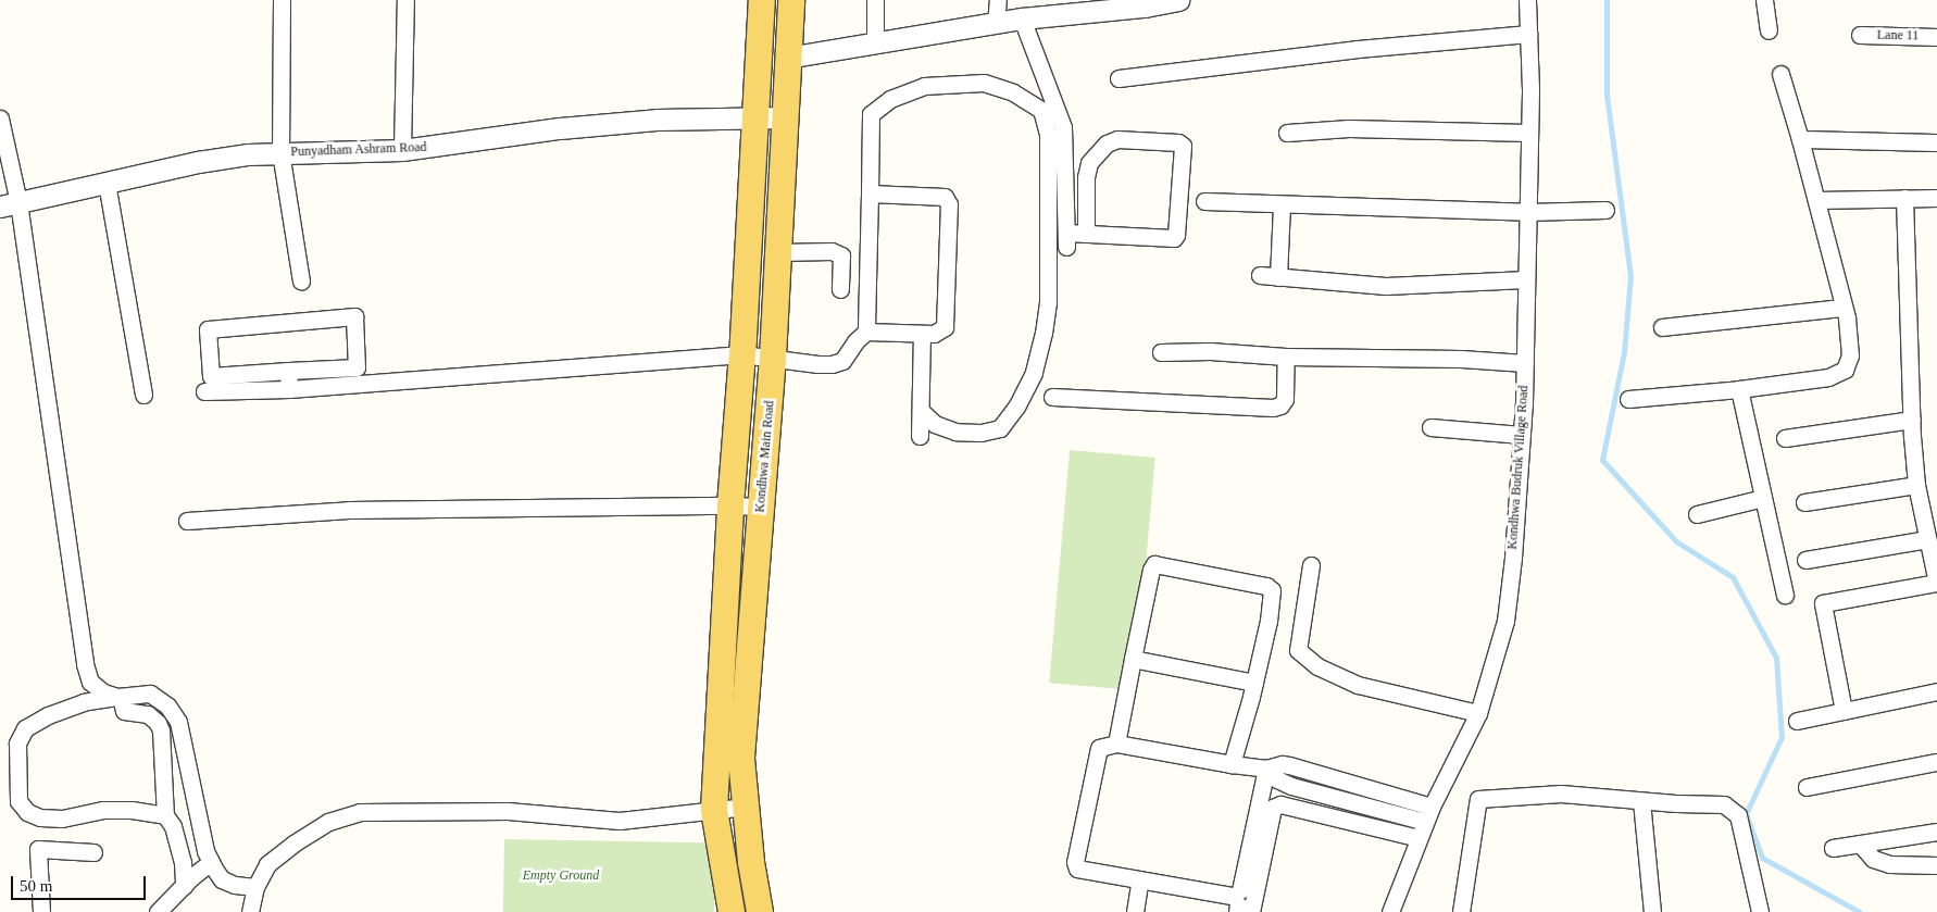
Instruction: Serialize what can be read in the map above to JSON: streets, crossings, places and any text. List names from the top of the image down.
{
  "streets": {
    "main road": ["Kondhwa Main Road"],
    "street": ["Lane 11", "Punyadham Ashram Road", "Kondhwa Budruk Village Road"]
  },
  "crossings": [
    ["Punyadham Ashram Road", "Kondhwa Main Road"]
  ],
  "parks": ["Empty Ground"],
  "scale_bar": "50 m"
}
